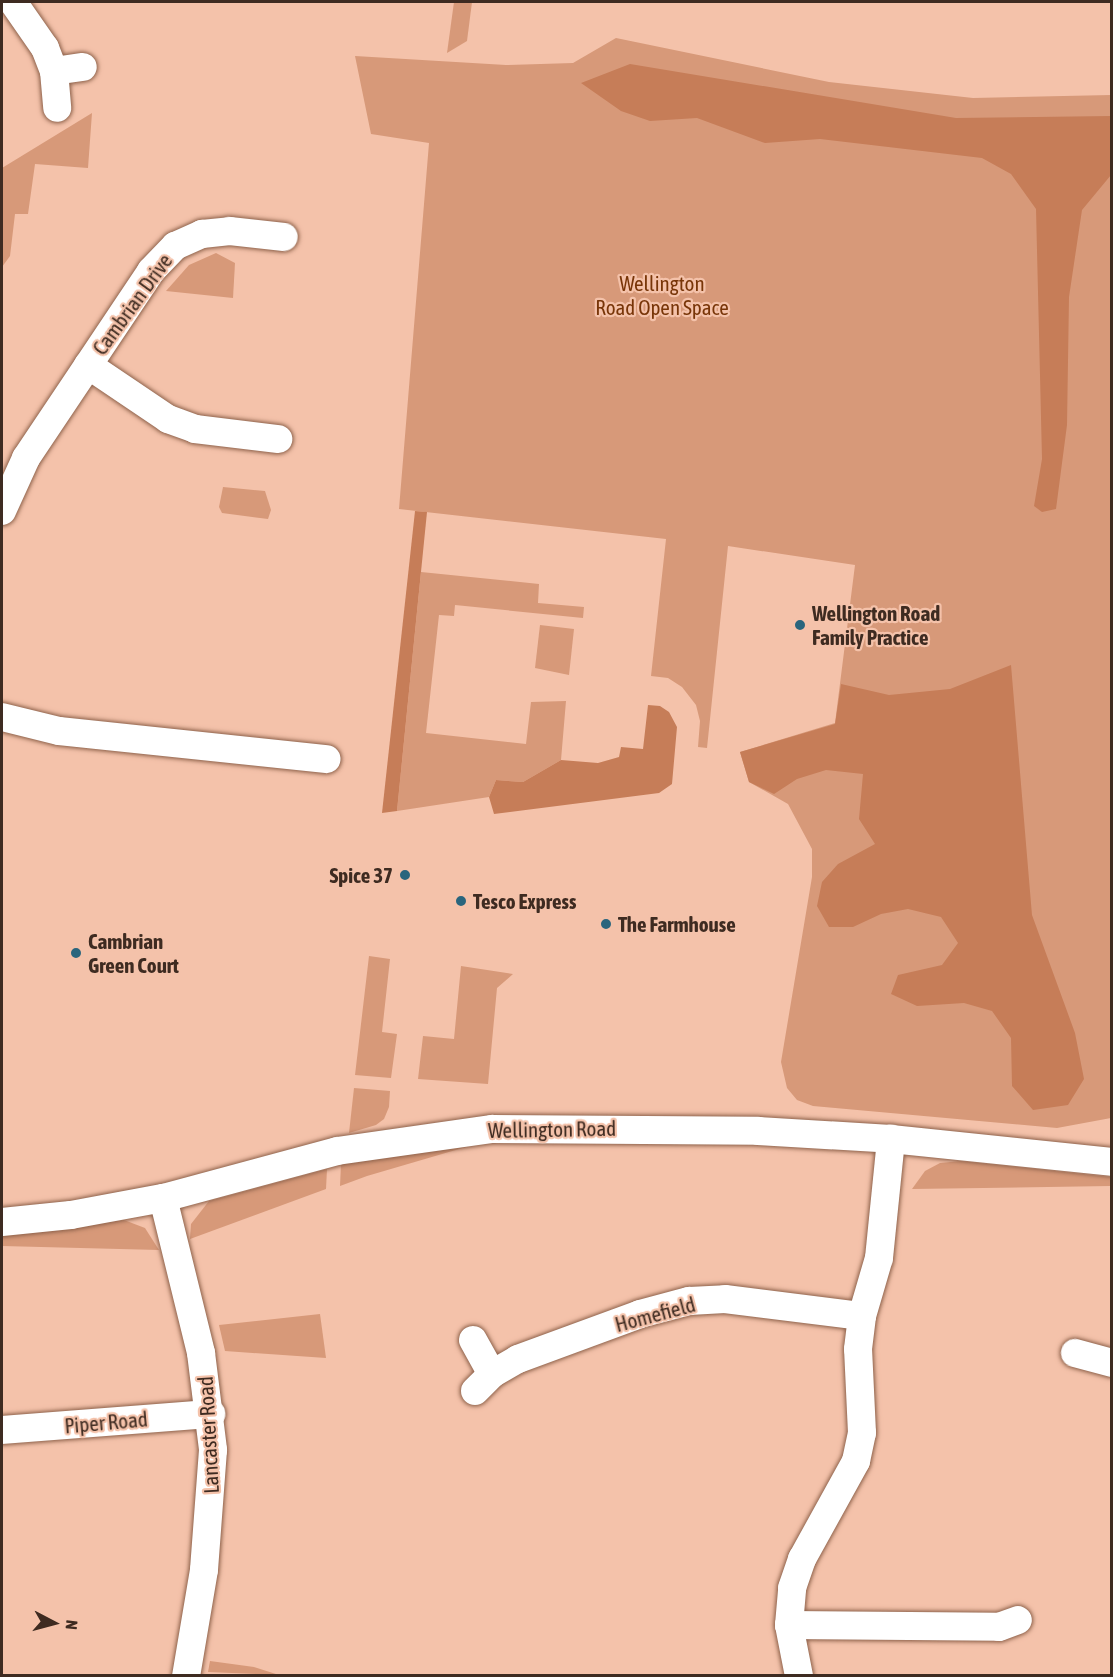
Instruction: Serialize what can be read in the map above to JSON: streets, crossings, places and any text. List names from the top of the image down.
{
  "streets": {
    "street": [
      "Cambrian Drive",
      "Wellington Road",
      "Homefield",
      "Piper Road",
      "Lancaster Road"
    ]
  },
  "crossings": [
    ["Wellington Road", "Lancaster Road"],
    ["Piper Road", "Lancaster Road"]
  ],
  "parks": ["Wellington Road Open Space"],
  "places": [
    "Wellington Road Family Practice",
    "Spice 37",
    "Tesco Express",
    "The Farmhouse",
    "Cambrian Green Court"
  ],
  "north": "right"
}
